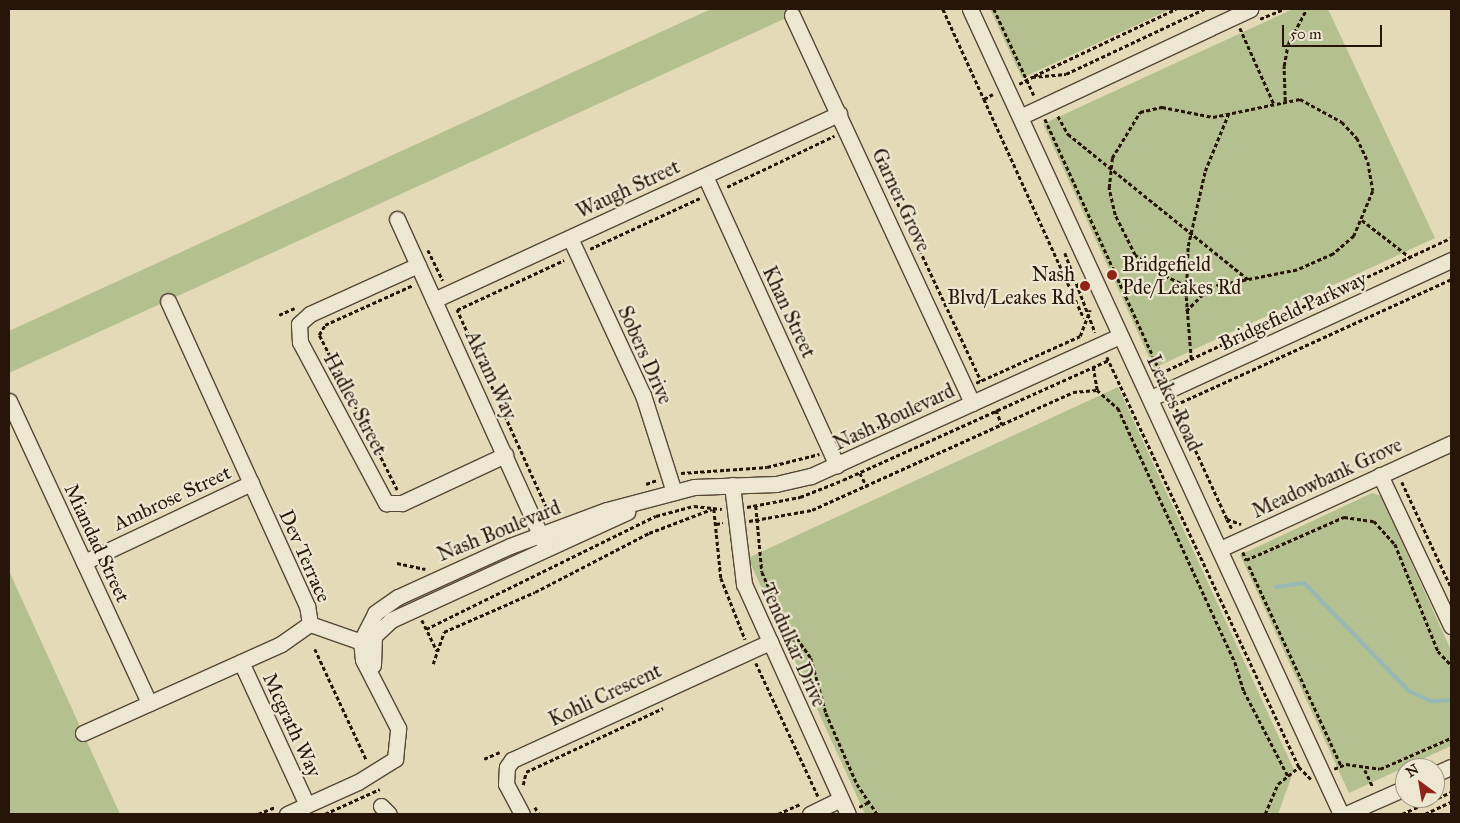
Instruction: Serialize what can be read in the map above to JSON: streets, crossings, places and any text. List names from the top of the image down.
{
  "streets": {
    "street": [
      "Waugh Street",
      "Garner Grove",
      "Bridgefield Parkway",
      "Khan Street",
      "Sobers Drive",
      "Akram Way",
      "Leakes Road",
      "Hadlee Street",
      "Nash Boulevard",
      "Meadowbank Grove",
      "Ambrose Street",
      "Miandad Street",
      "Dev Terrace",
      "Tendulkar Drive",
      "Kohli Crescent",
      "Mcgrath Way"
    ]
  },
  "crossings": [
    ["Waugh Street", "Garner Grove"],
    ["Waugh Street", "Khan Street"],
    ["Waugh Street", "Sobers Drive"],
    ["Waugh Street", "Akram Way"],
    ["Garner Grove", "Nash Boulevard"],
    ["Bridgefield Parkway", "Leakes Road"],
    ["Khan Street", "Nash Boulevard"],
    ["Sobers Drive", "Nash Boulevard"],
    ["Akram Way", "Hadlee Street"],
    ["Akram Way", "Nash Boulevard"],
    ["Leakes Road", "Nash Boulevard"],
    ["Leakes Road", "Meadowbank Grove"],
    ["Nash Boulevard", "Tendulkar Drive"],
    ["Ambrose Street", "Miandad Street"],
    ["Ambrose Street", "Dev Terrace"],
    ["Miandad Street", "Dev Terrace"],
    ["Dev Terrace", "Mcgrath Way"],
    ["Tendulkar Drive", "Kohli Crescent"]
  ],
  "places": ["Bridgefield Pde/Leakes Rd", "Nash Blvd/Leakes Rd"],
  "scale_bar": "50 m",
  "north": "top left"
}
